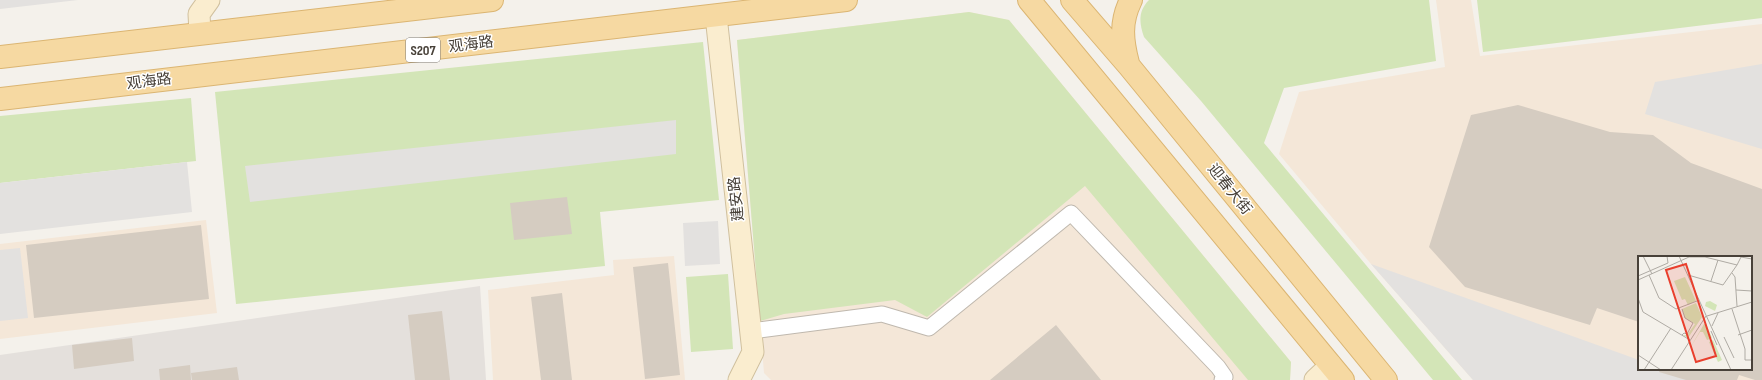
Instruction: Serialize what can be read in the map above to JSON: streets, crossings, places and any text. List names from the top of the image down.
{
  "streets": {
    "main road": ["观海路", "S207", "迎春大街"],
    "street": ["建安路"]
  },
  "crossings": [
    ["观海路", "建安路"]
  ]
}
